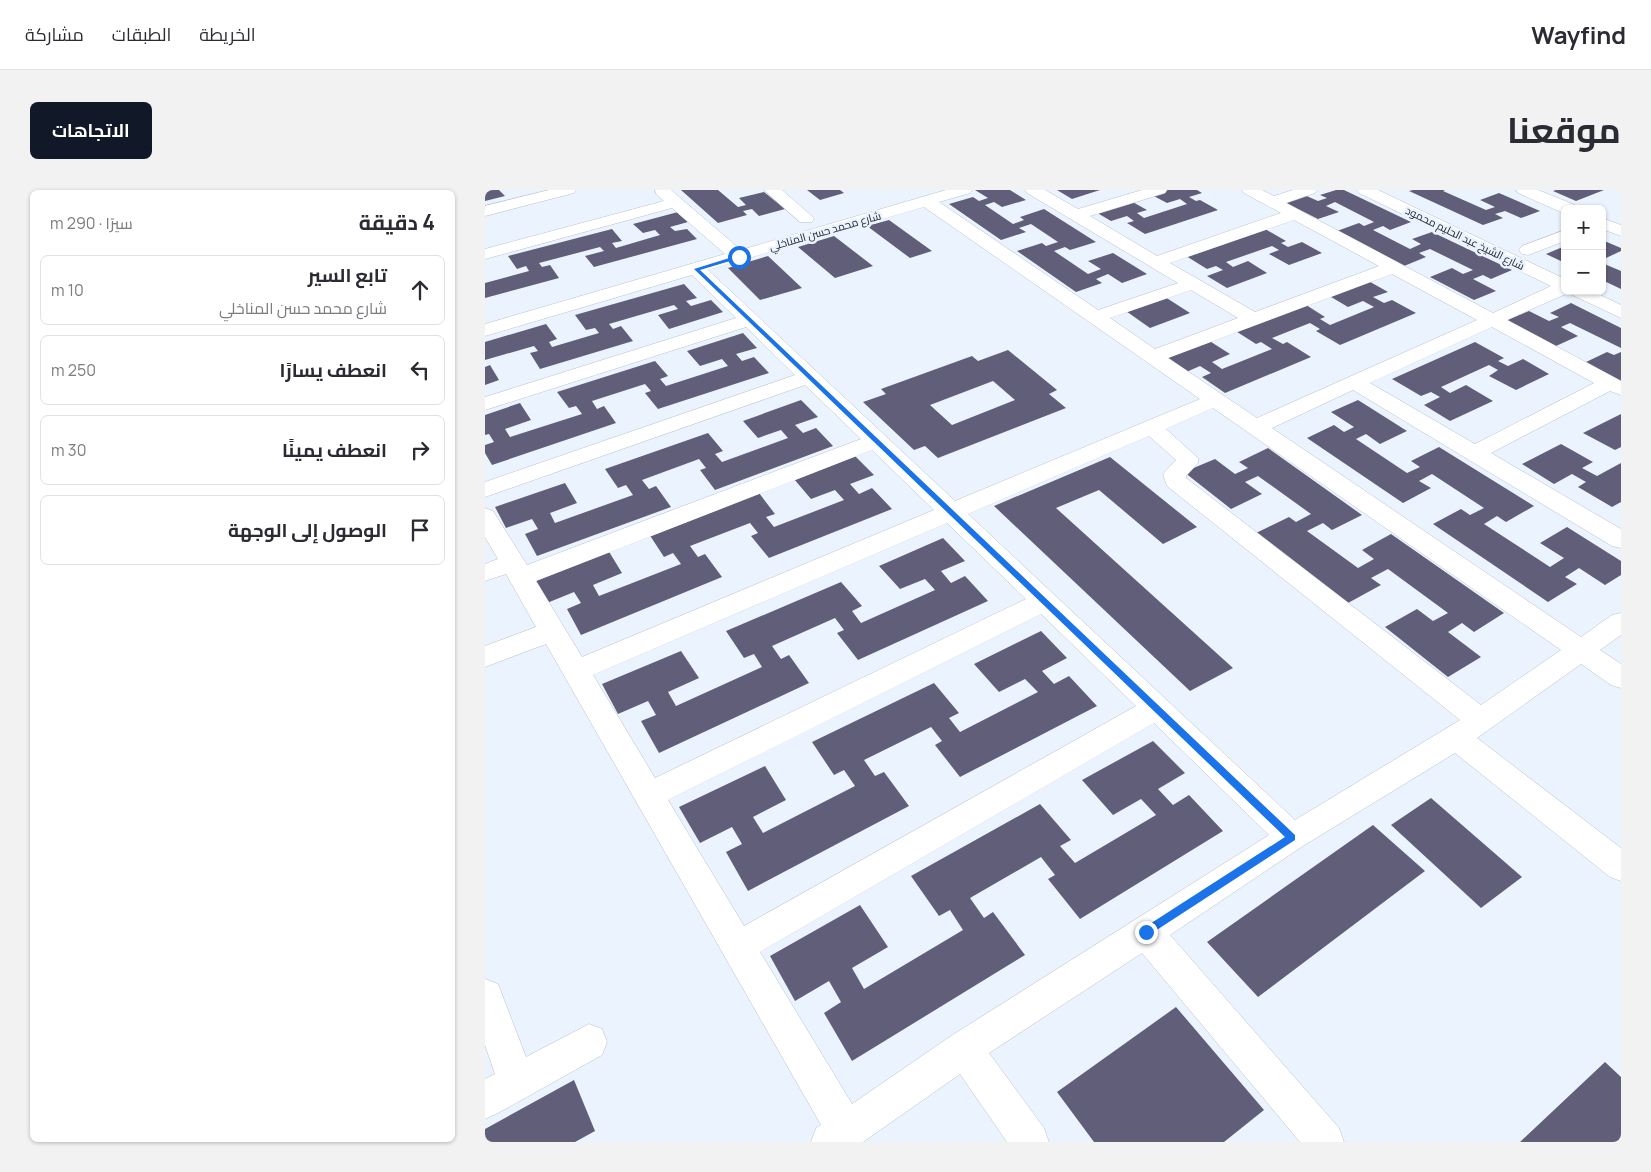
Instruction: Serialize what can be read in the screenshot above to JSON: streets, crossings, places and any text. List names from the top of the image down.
{
  "streets": {
    "street": ["شارع محمد حسن المناخلي", "شارع الشيخ عبد الحليم محمود"]
  },
  "page": {
    "header": "Wayfind",
    "nav": ["الخريطة", "الطبقات", "مشاركة"],
    "title": "موقعنا",
    "buttons": "الاتجاهات",
    "heading": ["4 دقيقة", "سيرًا · 290 m"],
    "map_buttons": ["+", "−"],
    "list": [
      ["تابع السير", "شارع محمد حسن المناخلي", "10 m"],
      ["انعطف يسارًا", "250 m"],
      ["انعطف يمينًا", "30 m"],
      "الوصول إلى الوجهة"
    ]
  }
}
